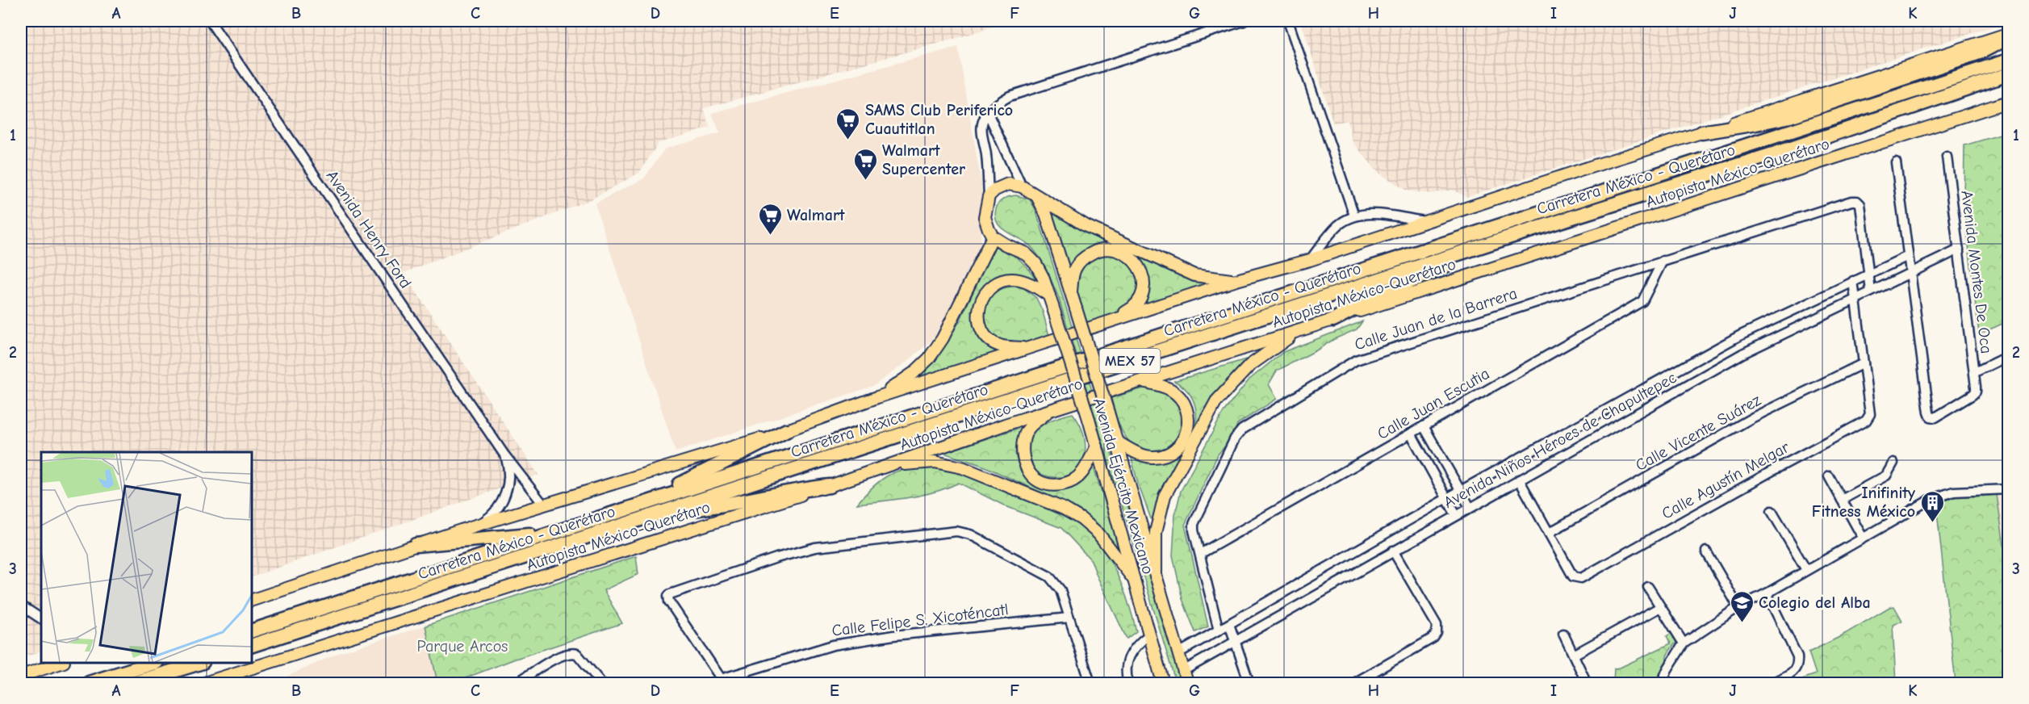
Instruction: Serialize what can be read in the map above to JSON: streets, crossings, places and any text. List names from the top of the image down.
{
  "streets": {
    "highway": ["Carretera México - Querétaro", "MEX 57"],
    "main road": ["Autopista México-Querétaro", "Avenida Ejército Mexicano"],
    "street": [
      "Avenida Henry Ford",
      "Avenida Montes De Oca",
      "Calle Juan de la Barrera",
      "Calle Juan Escutia",
      "Calle Vicente Suárez",
      "Avenida Niños Héroes de Chapultepec",
      "Calle Agustín Melgar",
      "Calle Felipe S. Xicoténcatl"
    ]
  },
  "crossings": [
    ["Avenida Montes De Oca", "Avenida Niños Héroes de Chapultepec"],
    ["Calle Juan de la Barrera", "Calle Juan Escutia"],
    ["Calle Juan de la Barrera", "Avenida Niños Héroes de Chapultepec"],
    ["Calle Vicente Suárez", "Calle Agustín Melgar"],
    ["Avenida Niños Héroes de Chapultepec", "Calle Agustín Melgar"],
    ["Avenida Niños Héroes de Chapultepec", "Avenida Ejército Mexicano"]
  ],
  "parks": ["Parque Arcos"],
  "places": {
    "supermarket": ["SAMS Club Periferico Cuautitlan", "Walmart Supercenter", "Walmart"],
    "building": ["Inifinity Fitness México"],
    "school or university": ["Colegio del Alba"]
  },
  "grid": {
    "columns": [
      "A",
      "B",
      "C",
      "D",
      "E",
      "F",
      "G",
      "H",
      "I",
      "J",
      "K"
    ],
    "rows": ["1", "2", "3"]
  }
}
